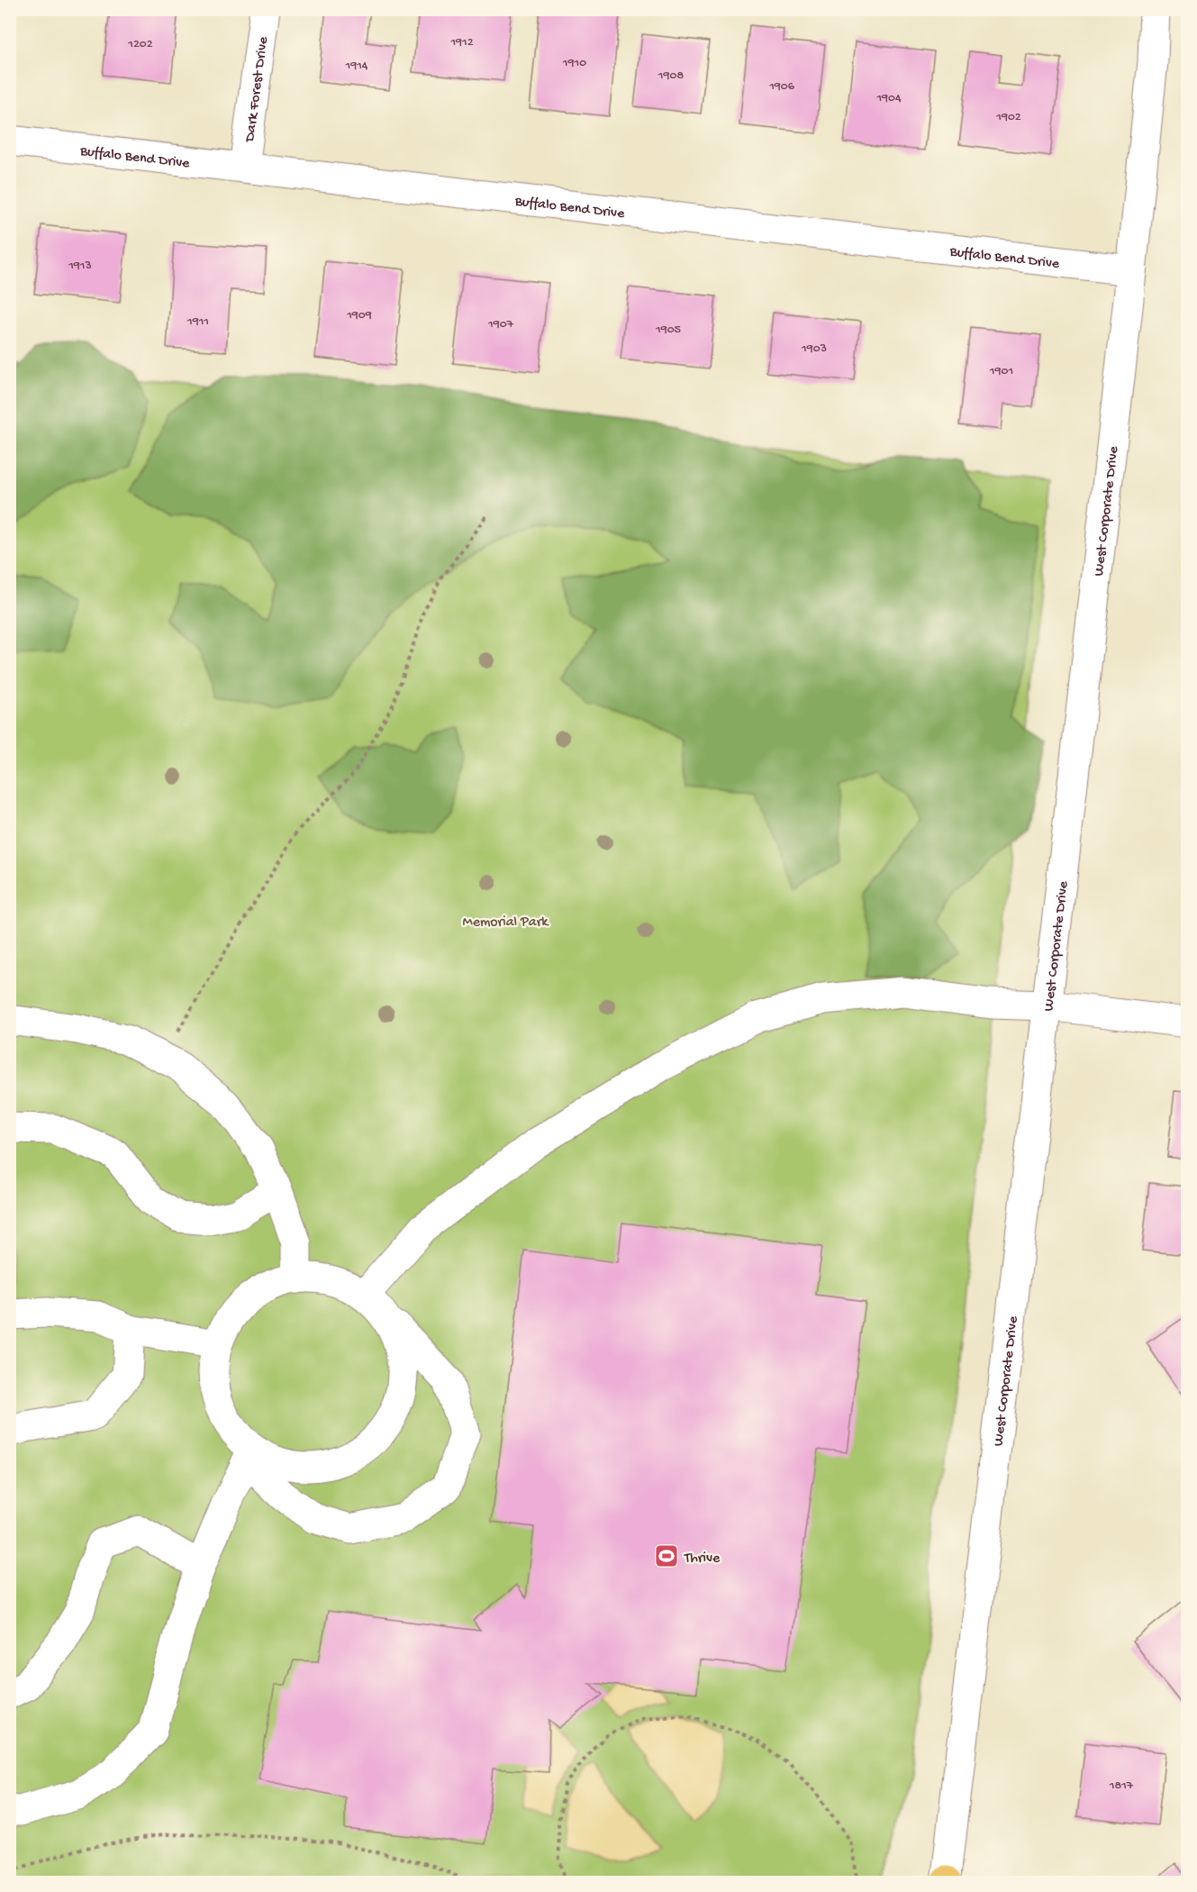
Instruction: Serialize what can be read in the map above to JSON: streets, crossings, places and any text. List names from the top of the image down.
{
  "streets": {
    "street": ["Dark Forest Drive", "Buffalo Bend Drive", "West Corporate Drive"]
  },
  "crossings": [
    ["Dark Forest Drive", "Buffalo Bend Drive"],
    ["Buffalo Bend Drive", "West Corporate Drive"]
  ],
  "parks": ["Memorial Park"],
  "places": {
    "sports": ["Thrive"]
  },
  "house_numbers": [
    "1912",
    "1202",
    "1910",
    "1914",
    "1908",
    "1906",
    "1904",
    "1902",
    "1913",
    "1909",
    "1911",
    "1907",
    "1905",
    "1903",
    "1901",
    "1817"
  ]
}
